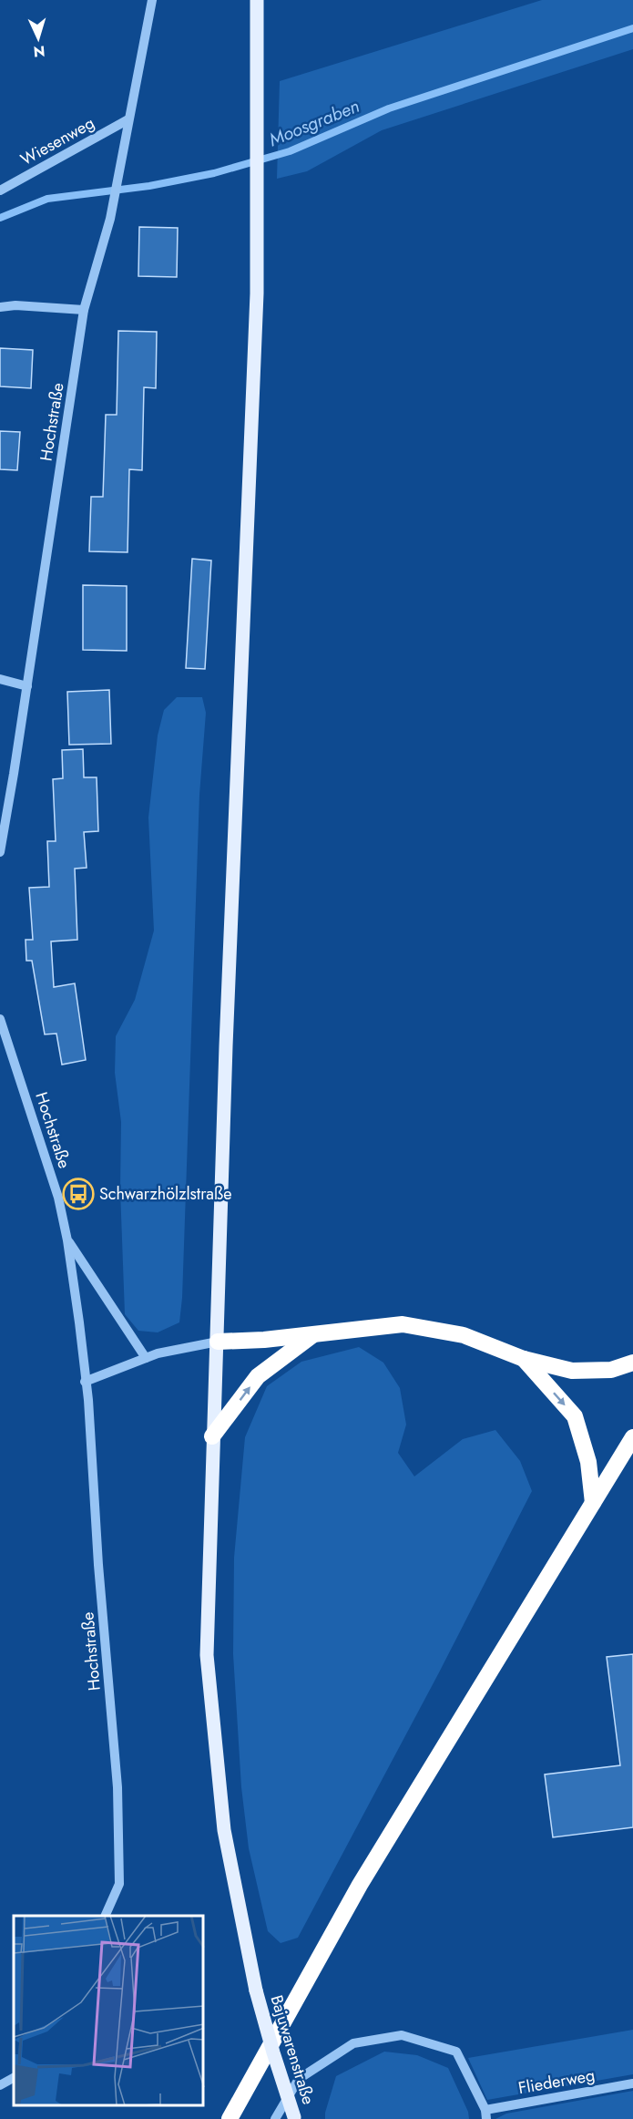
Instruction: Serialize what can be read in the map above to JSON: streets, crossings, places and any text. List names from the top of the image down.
{
  "streets": {
    "main road": ["Bajuwarenstraße"],
    "street": ["Wiesenweg", "Hochstraße", "Fliederweg"]
  },
  "crossings": [
    ["Wiesenweg", "Hochstraße"]
  ],
  "water": ["Moosgraben"],
  "places": {
    "bus stop": ["Schwarzhölzlstraße"]
  },
  "north": "bottom"
}
